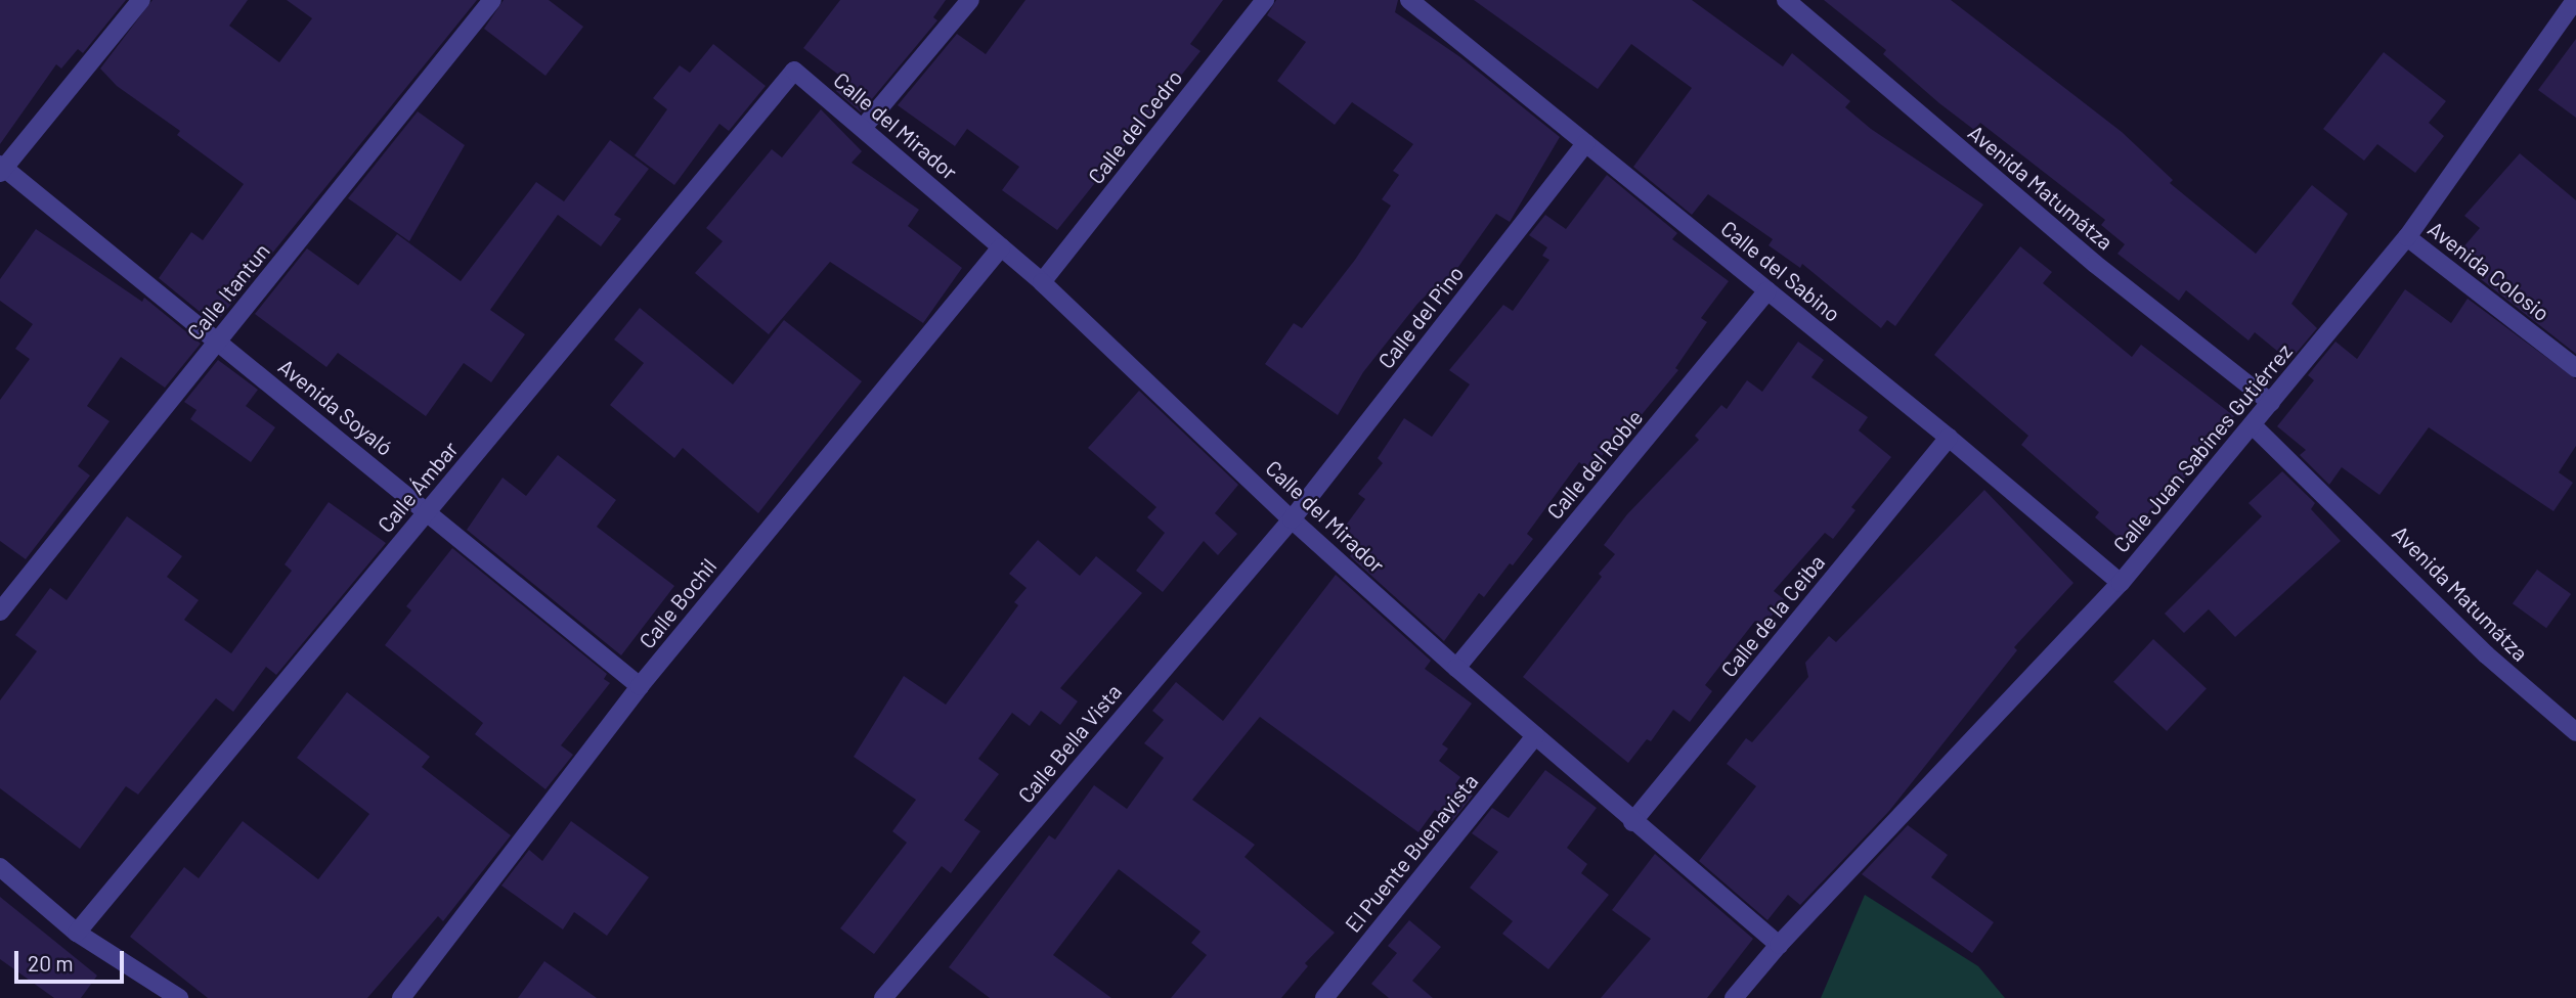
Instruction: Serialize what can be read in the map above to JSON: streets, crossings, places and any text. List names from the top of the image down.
{
  "streets": {
    "street": [
      "Calle del Mirador",
      "Calle del Cedro",
      "Avenida Matumátza",
      "Calle del Sabino",
      "Avenida Colosio",
      "Calle Itantun",
      "Calle del Pino",
      "Avenida Soyaló",
      "Calle Juan Sabines Gutiérrez",
      "Calle del Roble",
      "Calle Ámbar",
      "Calle Bochil",
      "Calle de la Ceiba",
      "Calle Bella Vista",
      "El Puente Buenavista"
    ]
  },
  "crossings": [
    ["Calle del Mirador", "Calle del Cedro"],
    ["Calle del Mirador", "Calle del Pino"],
    ["Calle del Mirador", "Calle Juan Sabines Gutiérrez"],
    ["Calle del Mirador", "Calle del Roble"],
    ["Calle del Mirador", "Calle Ámbar"],
    ["Calle del Mirador", "Calle Bochil"],
    ["Calle del Mirador", "Calle de la Ceiba"],
    ["Calle del Mirador", "Calle Bella Vista"],
    ["Calle del Mirador", "El Puente Buenavista"],
    ["Avenida Matumátza", "Calle Juan Sabines Gutiérrez"],
    ["Calle del Sabino", "Calle del Pino"],
    ["Calle del Sabino", "Calle Juan Sabines Gutiérrez"],
    ["Calle del Sabino", "Calle del Roble"],
    ["Calle del Sabino", "Calle de la Ceiba"],
    ["Avenida Colosio", "Calle Juan Sabines Gutiérrez"],
    ["Calle Itantun", "Avenida Soyaló"],
    ["Calle del Pino", "Calle Bella Vista"],
    ["Avenida Soyaló", "Calle Ámbar"],
    ["Avenida Soyaló", "Calle Bochil"]
  ],
  "scale_bar": "20 m"
}
